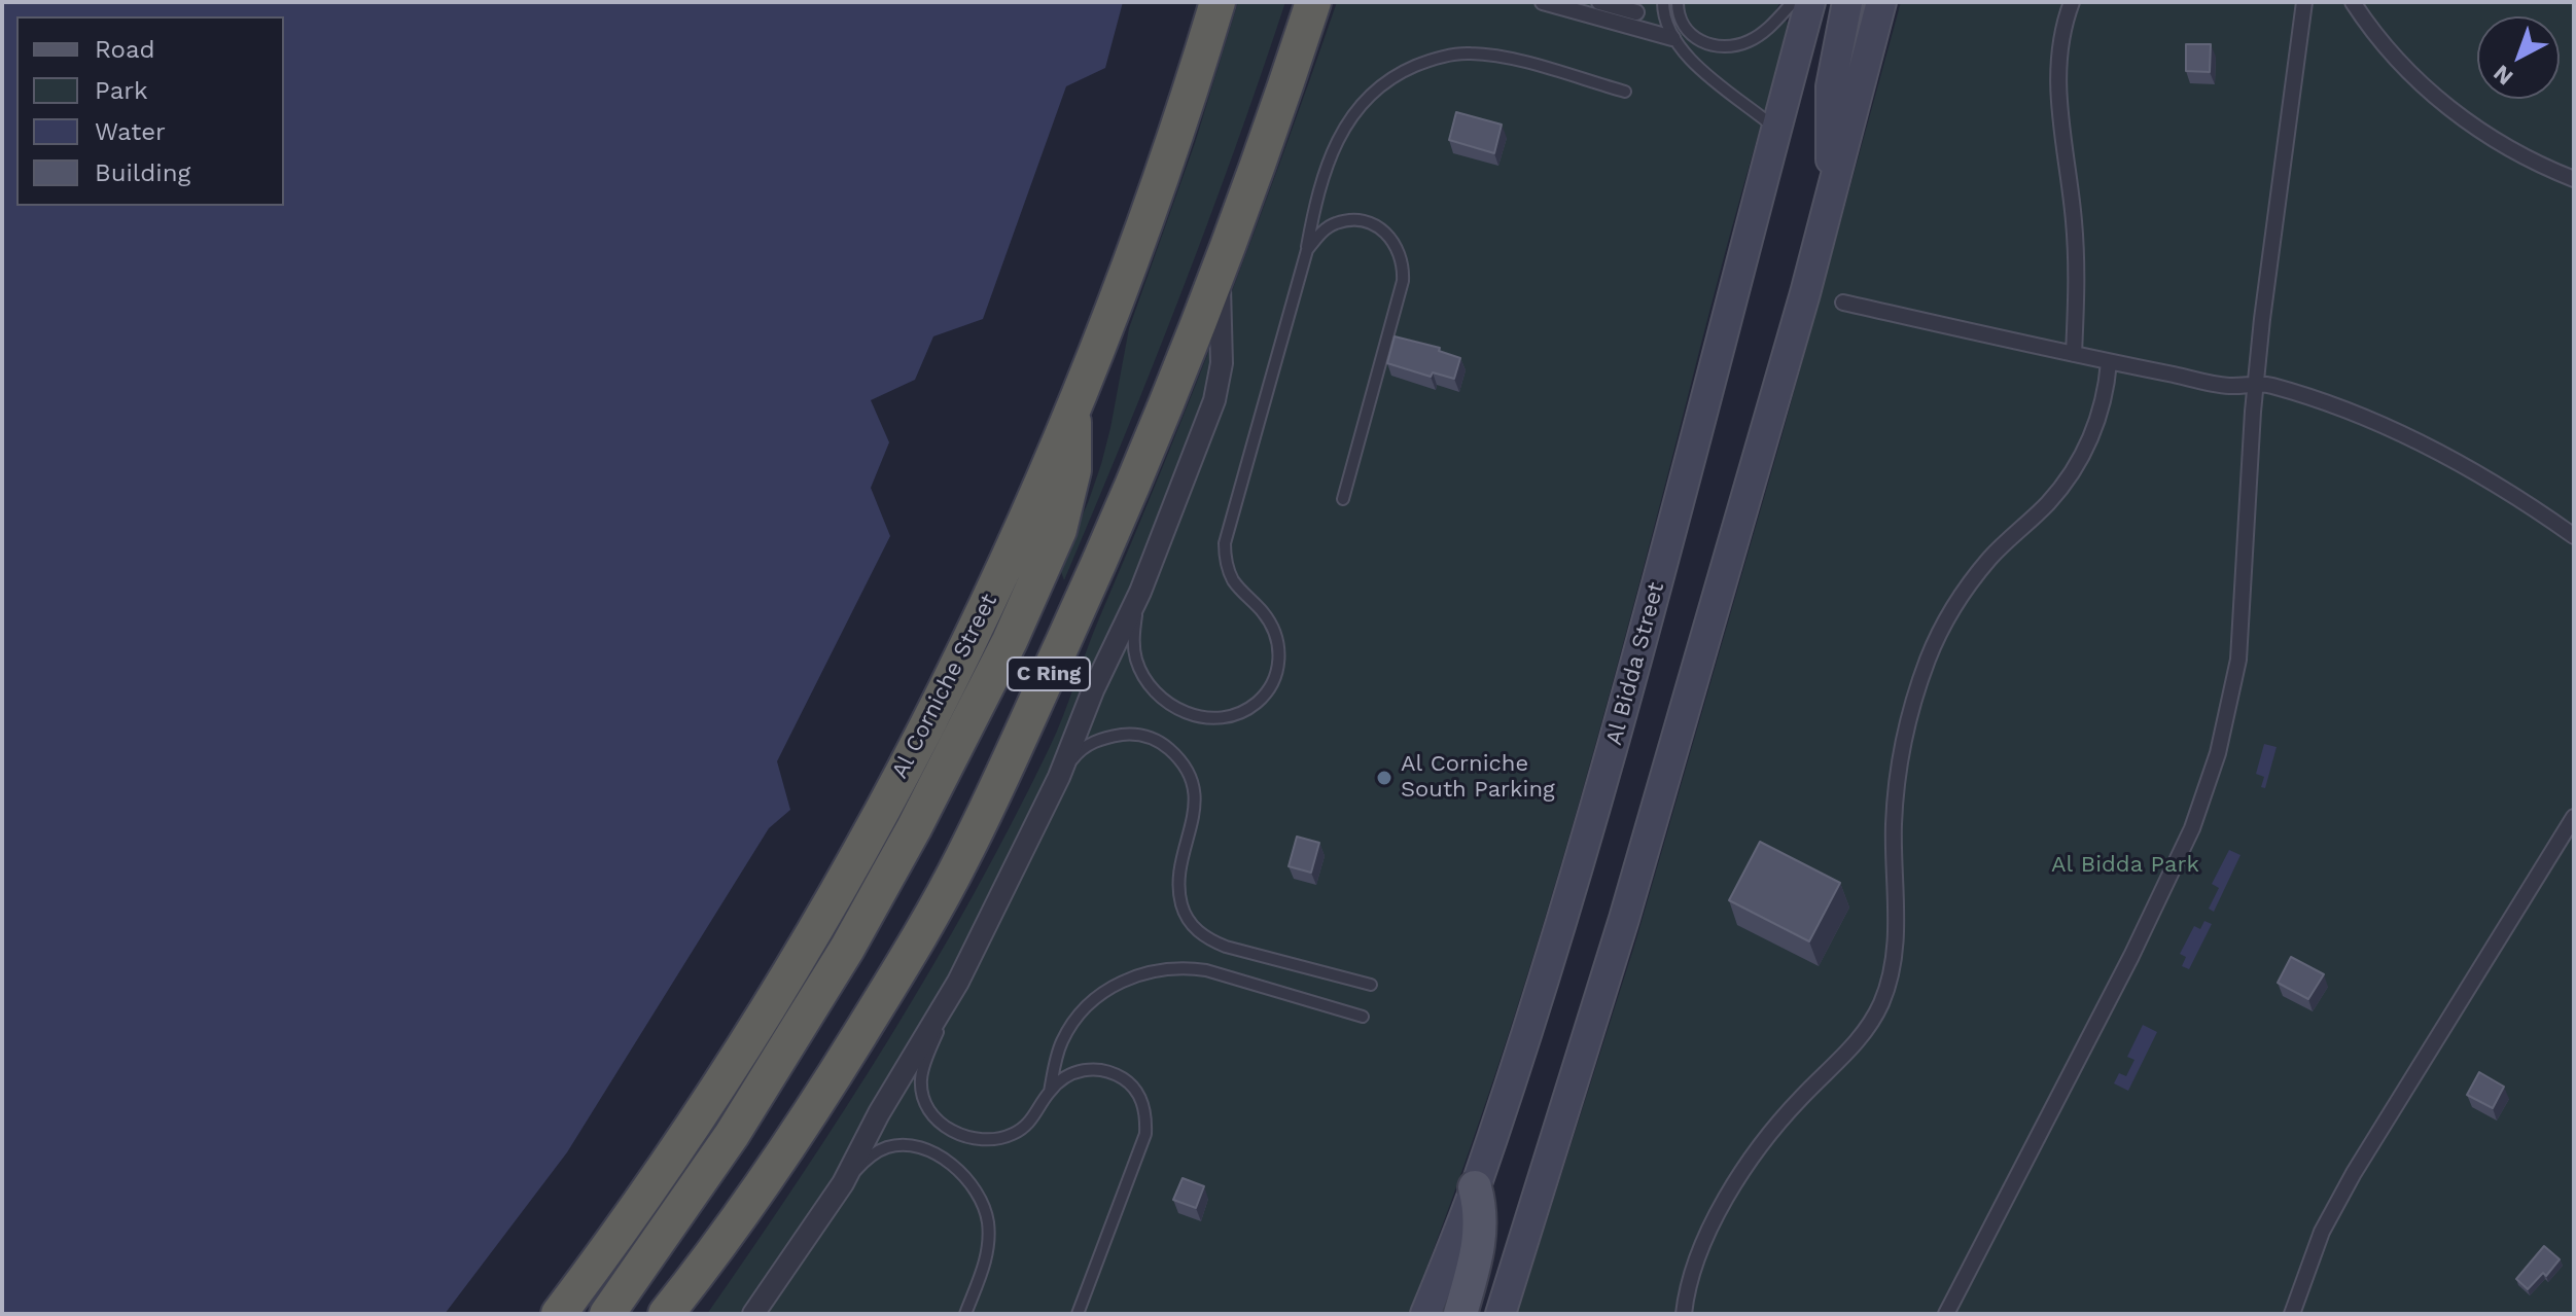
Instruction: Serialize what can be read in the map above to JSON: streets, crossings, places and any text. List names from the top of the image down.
{
  "streets": {
    "highway": ["C Ring", "Al Corniche Street"],
    "main road": ["Al Bidda Street"]
  },
  "parks": ["Al Bidda Park"],
  "places": ["Al Corniche South Parking"],
  "legend": [
    "Road",
    "Park",
    "Water",
    "Building"
  ],
  "north": "bottom left"
}
